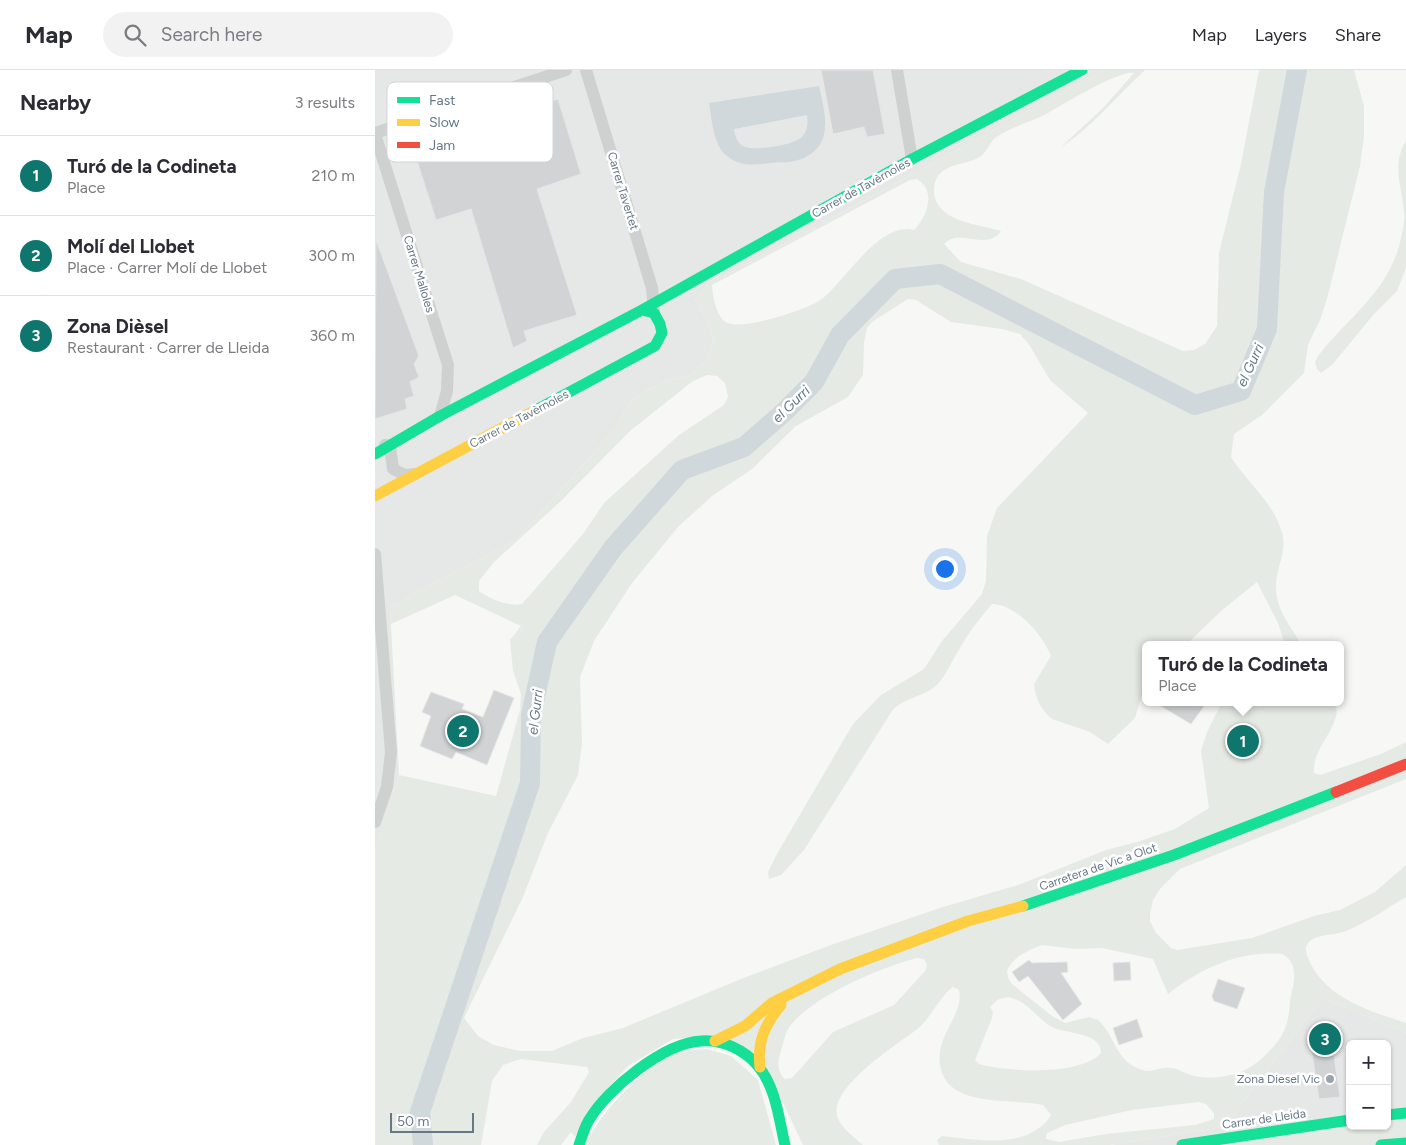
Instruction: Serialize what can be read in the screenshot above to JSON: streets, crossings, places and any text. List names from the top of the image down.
{
  "streets": {
    "street": [
      "Carrer de Tavèrnoles",
      "Carrer Tavertet",
      "Carrer Malloles",
      "Carretera de Vic a Olot",
      "Carrer de Lleida"
    ]
  },
  "crossings": [
    ["Carrer de Tavèrnoles", "Carrer Tavertet"],
    ["Carrer de Tavèrnoles", "Carrer Malloles"]
  ],
  "water": ["el Gurri"],
  "places": ["Zona Diesel Vic"],
  "legend": ["Fast", "Slow", "Jam"],
  "scale_bar": "50 m",
  "page": {
    "header": "Map",
    "search": "Search here",
    "nav": ["Map", "Layers", "Share"],
    "heading": ["Nearby", "3 results"],
    "list": [
      {
        "mark": "1",
        "name": "Turó de la Codineta",
        "note": "Place",
        "value": "210 m"
      },
      {
        "mark": "2",
        "name": "Molí del Llobet",
        "note": "Place · Carrer Molí de Llobet",
        "value": "300 m"
      },
      {
        "mark": "3",
        "name": "Zona Dièsel",
        "note": "Restaurant · Carrer de Lleida",
        "value": "360 m"
      }
    ],
    "popup": ["Turó de la Codineta", "Place"],
    "pins": ["2", "1", "3"],
    "map_buttons": ["+", "−"],
    "scale": "50 m"
  }
}
